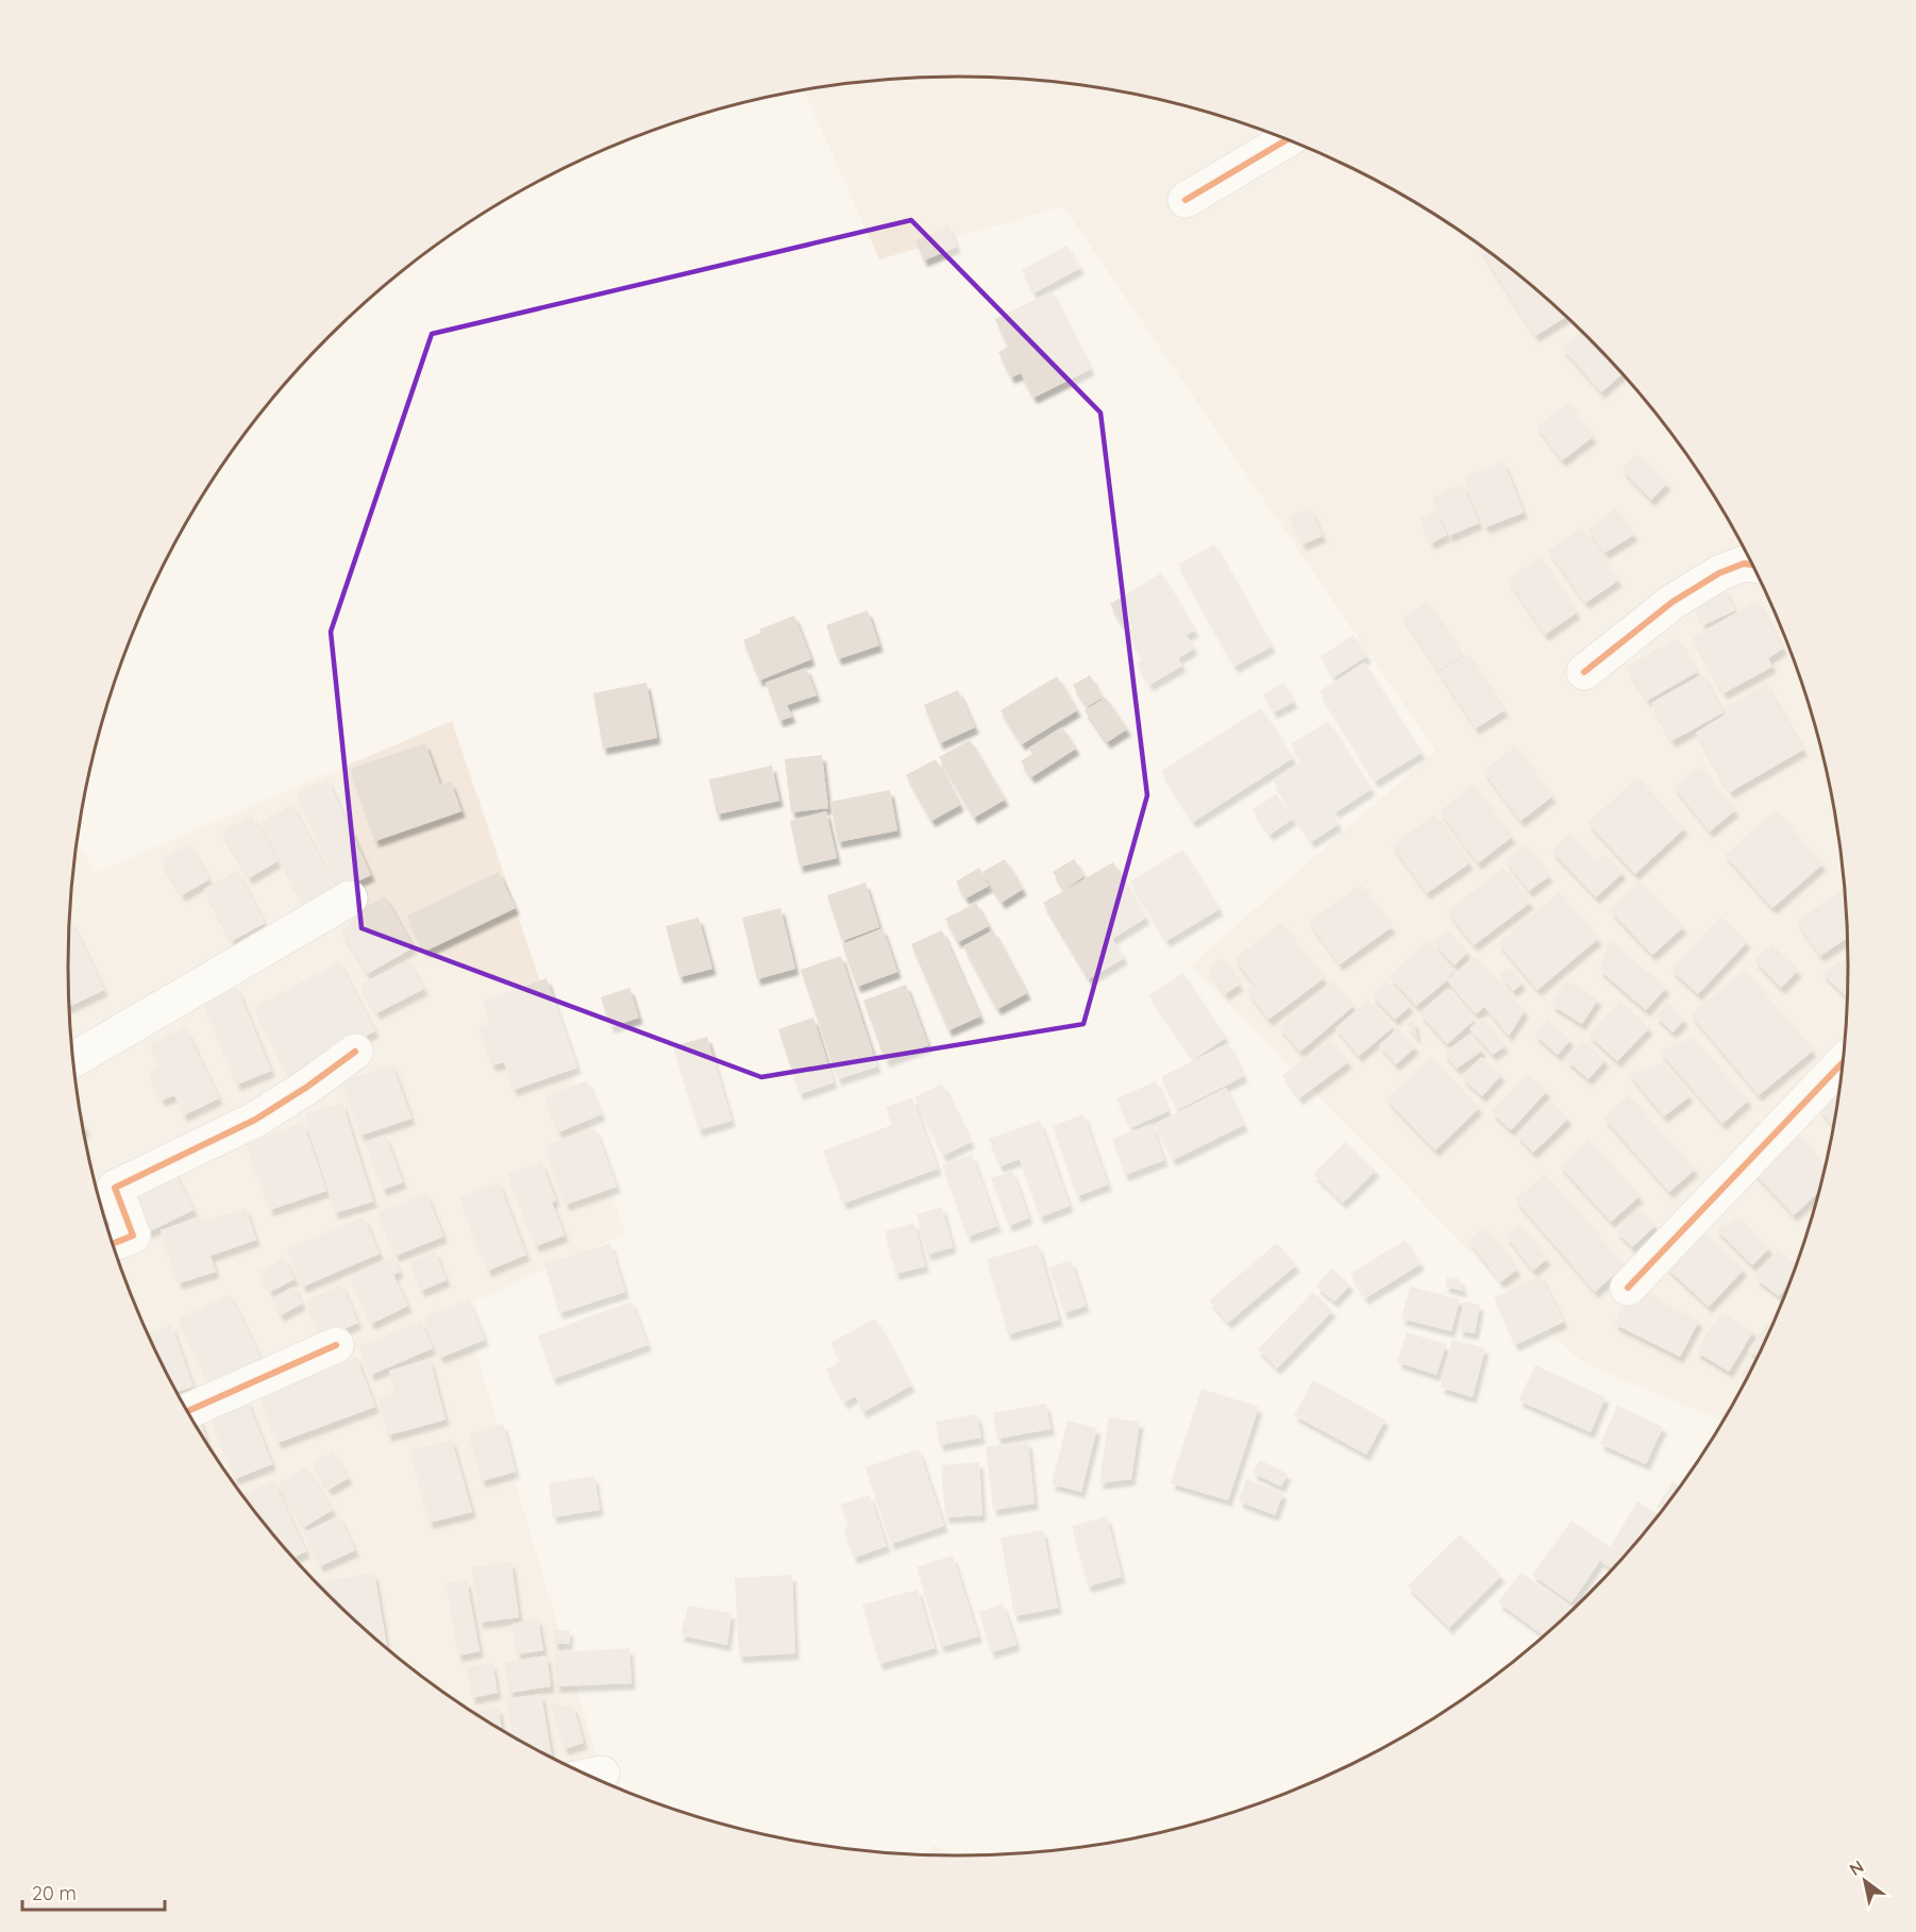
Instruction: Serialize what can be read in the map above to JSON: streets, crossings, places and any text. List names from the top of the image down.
{
  "scale_bar": "20 m",
  "north": "top left"
}
